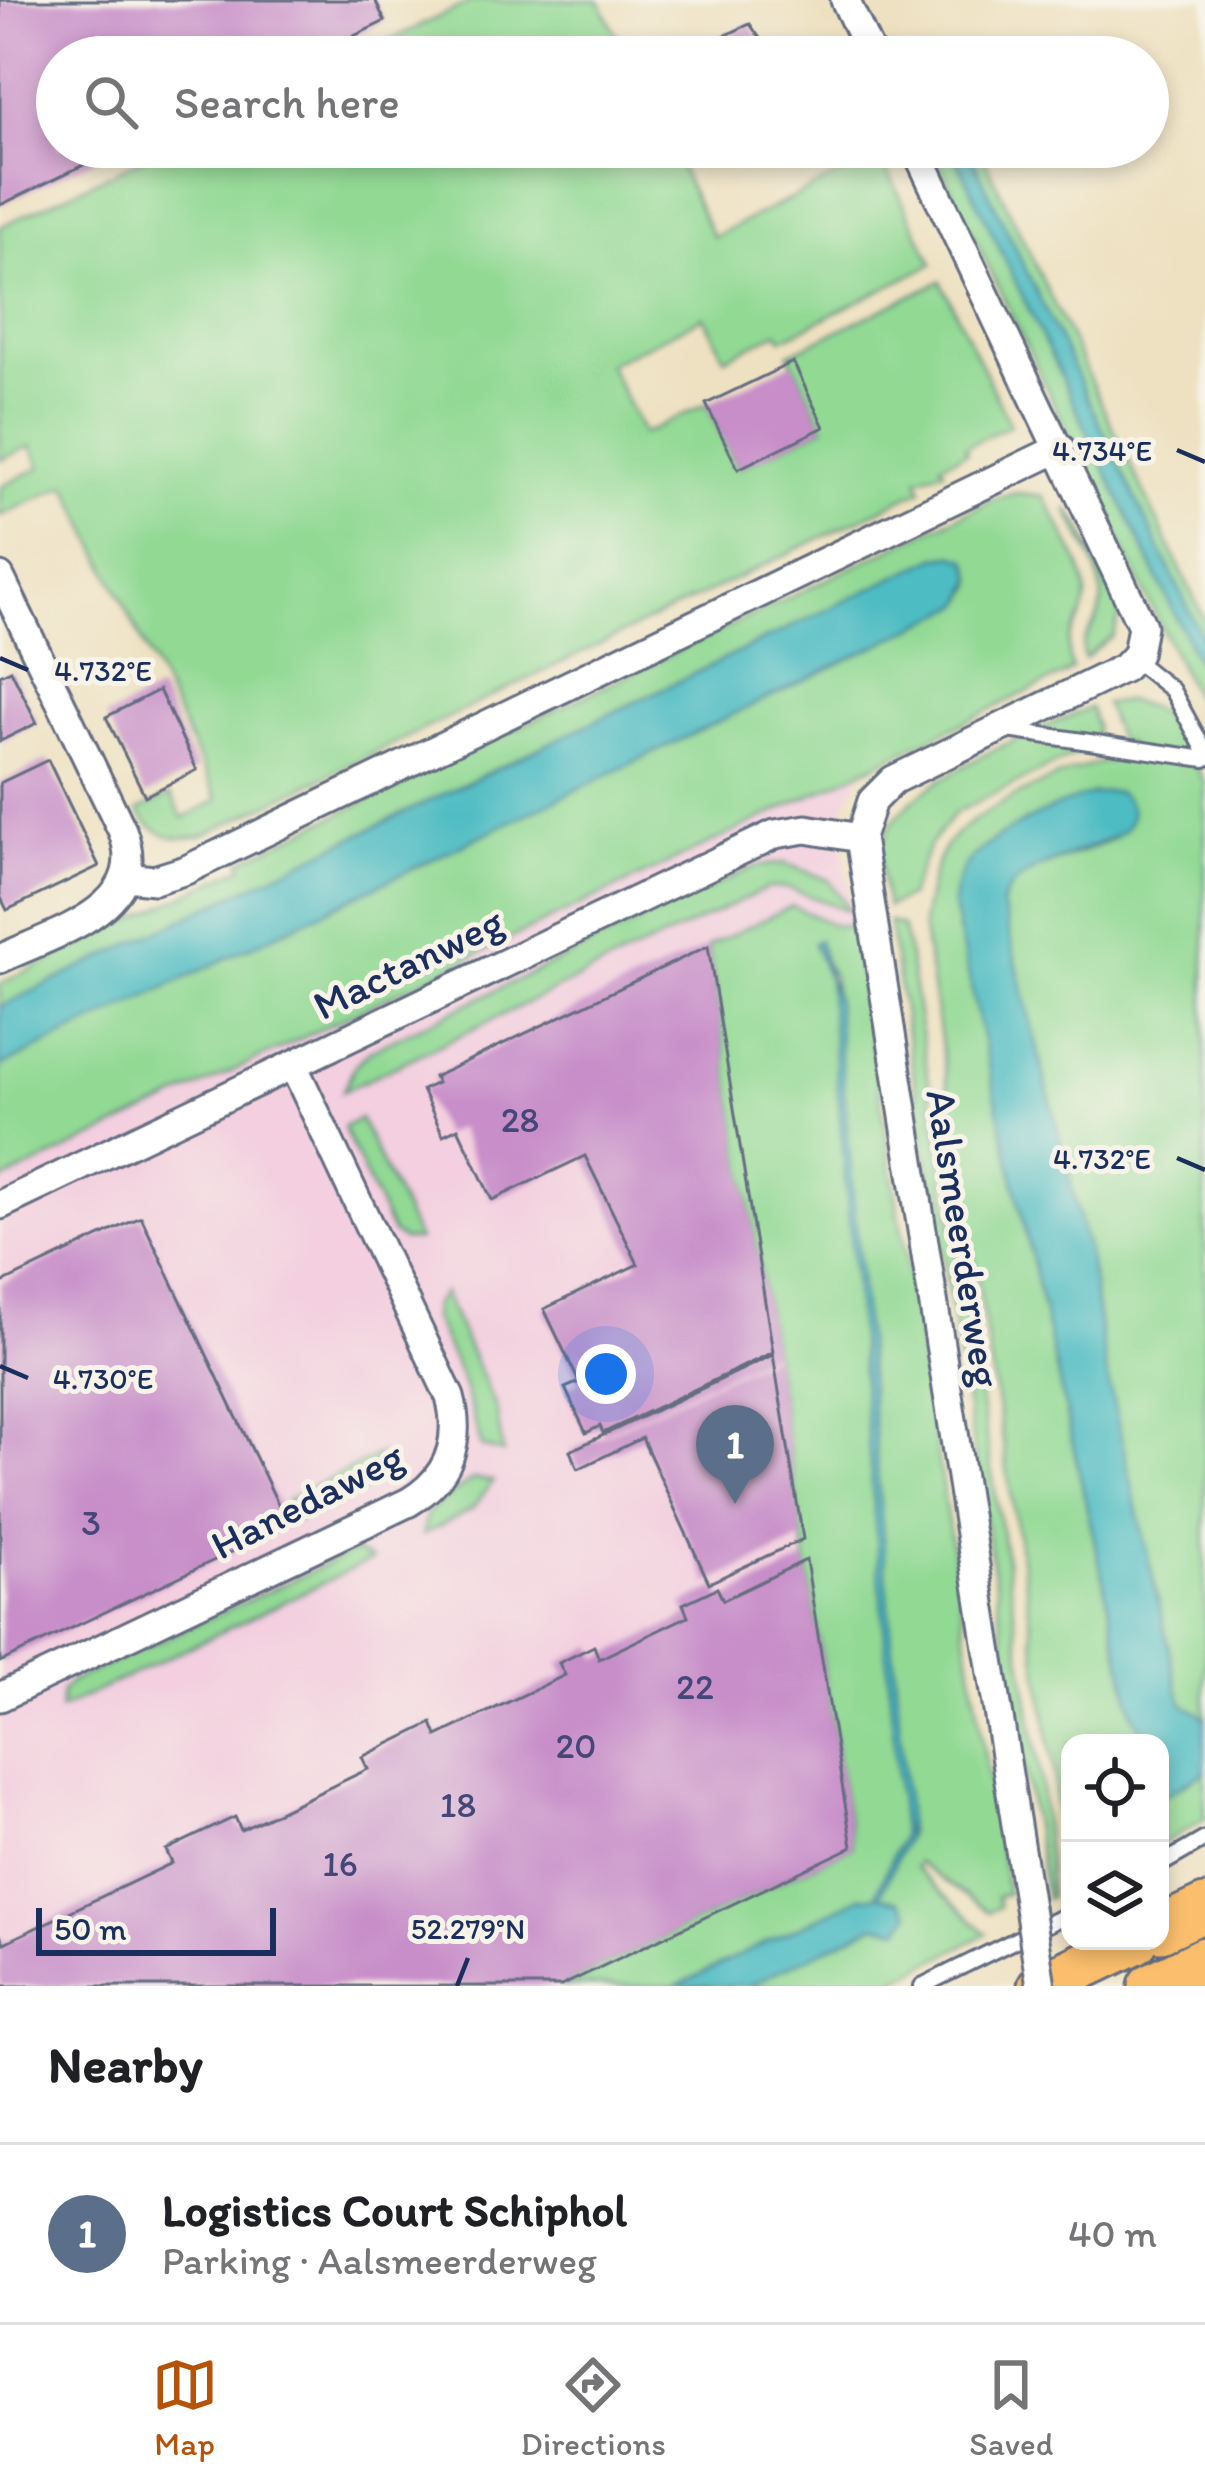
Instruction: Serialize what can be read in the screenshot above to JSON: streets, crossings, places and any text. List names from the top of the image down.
{
  "streets": {
    "street": ["Mactanweg", "Aalsmeerderweg", "Hanedaweg"]
  },
  "crossings": [
    ["Mactanweg", "Aalsmeerderweg"],
    ["Mactanweg", "Hanedaweg"]
  ],
  "house_numbers": [
    "28",
    "3",
    "22",
    "20",
    "18",
    "16"
  ],
  "scale_bar": "50 m",
  "page": {
    "search": "Search here",
    "pins": "1",
    "scale": "50 m",
    "heading": "Nearby",
    "list": [
      {
        "mark": "1",
        "name": "Logistics Court Schiphol",
        "note": "Parking · Aalsmeerderweg",
        "value": "40 m"
      }
    ],
    "nav": ["Map", "Directions", "Saved"]
  },
  "coordinates": [
    "4.734°E",
    "4.732°E",
    "4.730°E",
    "52.279°N"
  ]
}
